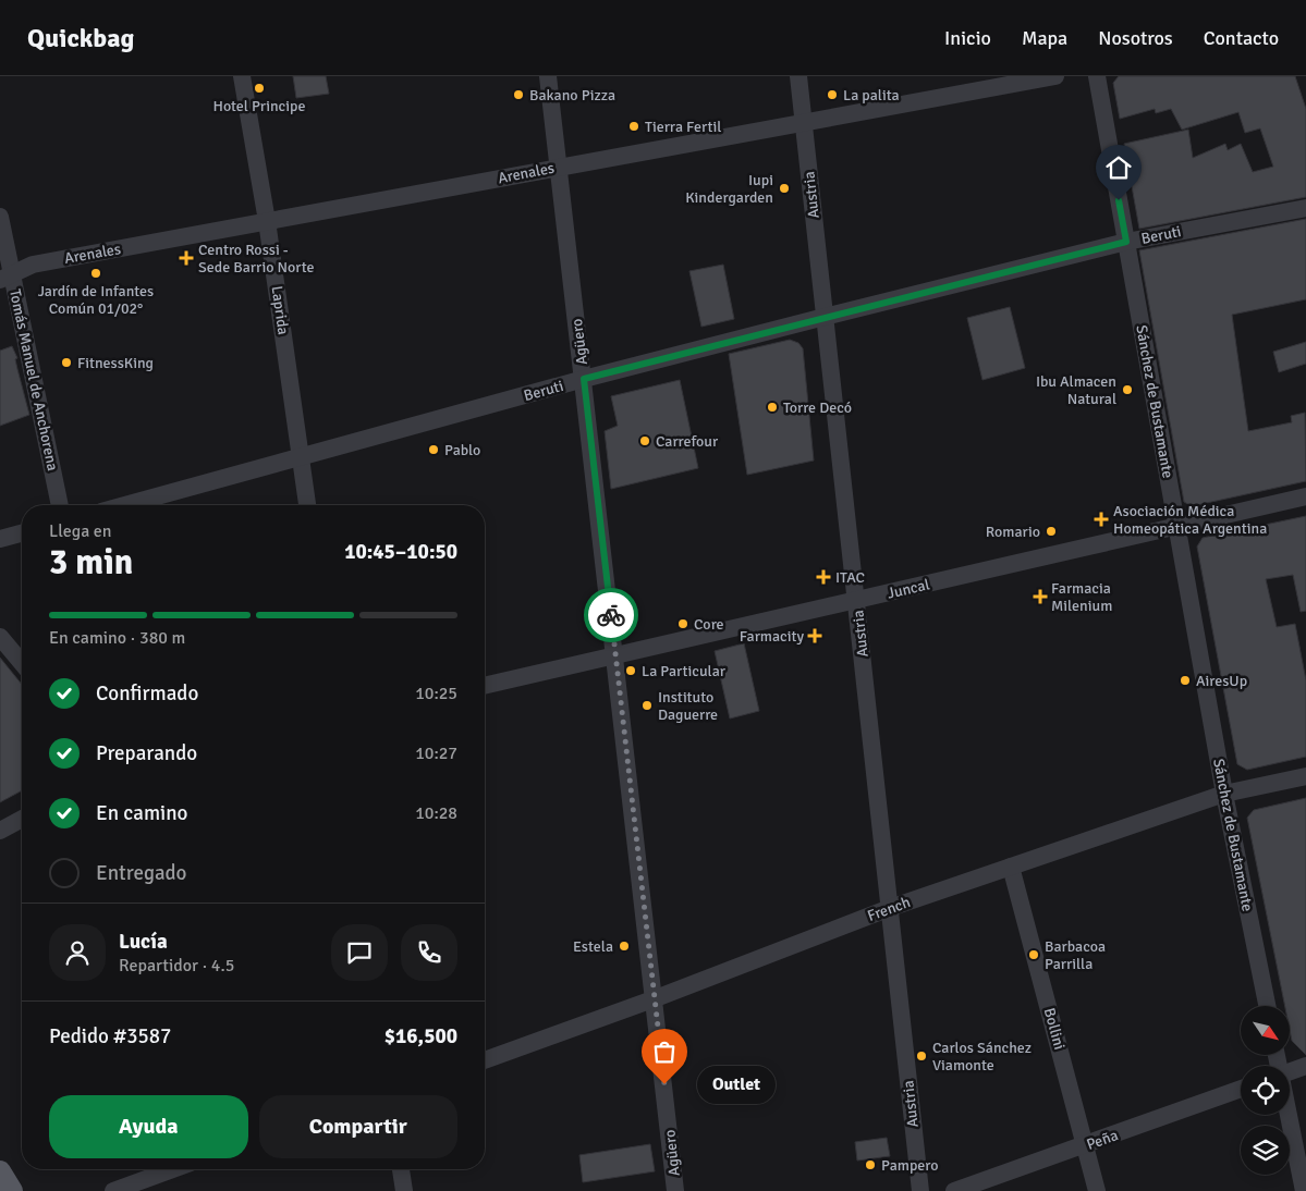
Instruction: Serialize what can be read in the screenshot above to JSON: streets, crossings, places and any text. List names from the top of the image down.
{
  "streets": {
    "street": [
      "Arenales",
      "Austria",
      "Beruti",
      "Laprida",
      "Agüero",
      "Tomás Manuel de Anchorena",
      "Sánchez de Bustamante",
      "Juncal",
      "French",
      "Bollini",
      "Peña"
    ]
  },
  "crossings": [
    ["Arenales", "Austria"],
    ["Arenales", "Laprida"],
    ["Arenales", "Agüero"],
    ["Arenales", "Tomás Manuel de Anchorena"],
    ["Austria", "Beruti"],
    ["Austria", "Juncal"],
    ["Austria", "French"],
    ["Beruti", "Laprida"],
    ["Beruti", "Agüero"],
    ["Beruti", "Sánchez de Bustamante"],
    ["Agüero", "Juncal"],
    ["Agüero", "French"],
    ["Sánchez de Bustamante", "Juncal"],
    ["Sánchez de Bustamante", "French"],
    ["French", "Bollini"],
    ["Bollini", "Peña"]
  ],
  "places": {
    "other": [
      "Hotel Principe",
      "Bakano Pizza",
      "La palita",
      "Tierra Fertil",
      "Iupi Kindergarden",
      "Jardín de Infantes Común 01/02°",
      "FitnessKing",
      "Ibu Almacen Natural",
      "Torre Decó",
      "Carrefour",
      "Pablo",
      "Romario",
      "Core",
      "La Particular",
      "AiresUp",
      "Instituto Daguerre",
      "Estela",
      "Barbacoa Parrilla",
      "Carlos Sánchez Viamonte",
      "Outlet",
      "Pampero"
    ],
    "health": [
      "Centro Rossi - Sede Barrio Norte",
      "Asociación Médica Homeopática Argentina",
      "ITAC",
      "Farmacia Milenium",
      "Farmacity"
    ]
  },
  "north": "bottom right",
  "page": {
    "header": "Quickbag",
    "nav": [
      "Inicio",
      "Mapa",
      "Nosotros",
      "Contacto"
    ],
    "heading": ["3 min", "Llega en", "10:45–10:50"],
    "panel": [
      "Lucía",
      "Repartidor · 4.5",
      "Pedido #3587",
      "$16,500"
    ],
    "bar": "En camino · 380 m",
    "list": [
      ["Confirmado", "10:25"],
      ["Preparando", "10:27"],
      ["En camino", "10:28"],
      "Entregado"
    ],
    "bubble": "Outlet",
    "buttons": ["Ayuda", "Compartir"]
  }
}
